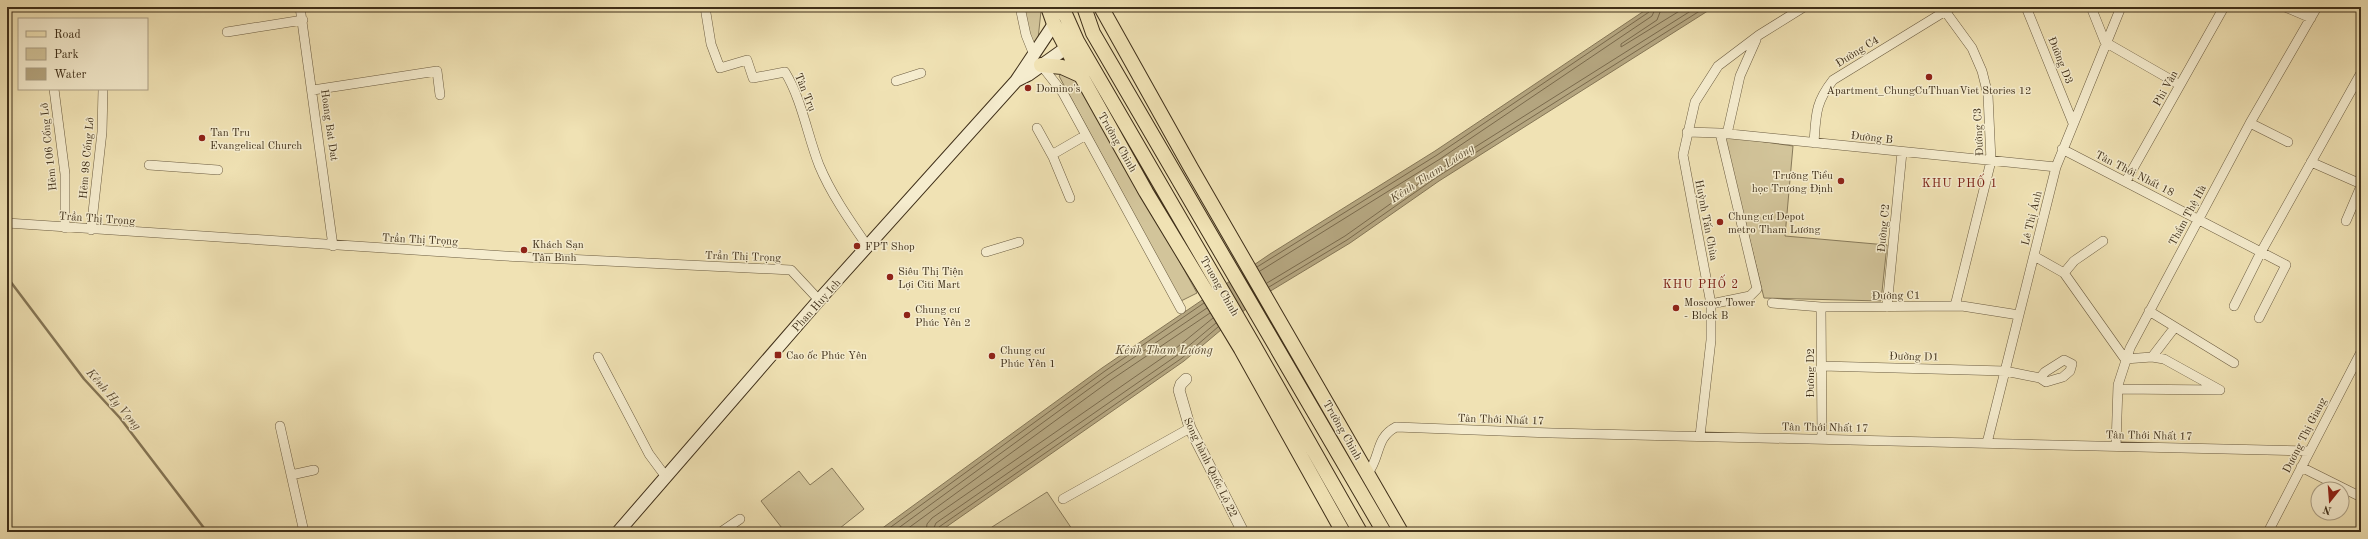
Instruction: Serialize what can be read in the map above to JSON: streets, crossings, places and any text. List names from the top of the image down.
{
  "streets": {
    "main road": ["Trường Chinh", "Truong Chinh", "Phan Huy Ich"],
    "street": [
      "Đường C4",
      "Đường D3",
      "Phi Vân",
      "Tân Trụ",
      "Hoang Bat Dat",
      "Đường C3",
      "Đường B",
      "Hẻm 106 Cống Lở",
      "Hẻm 98 Cống Lở",
      "Tân Thới Nhất 18",
      "Thẩm Thệ Hà",
      "Trần Thị Trọng",
      "Lê Thị Ánh",
      "Huỳnh Tấn Chùa",
      "Đường C2",
      "Đường C1",
      "Đường D1",
      "Đường D2",
      "Tân Thới Nhất 17",
      "Dương Thị Giang",
      "Song hành Quốc Lộ 22"
    ]
  },
  "crossings": [
    ["Đường C4", "Đường C3"],
    ["Đường C4", "Đường B"],
    ["Đường D3", "Lê Thị Ánh"],
    ["Phi Vân", "Tân Thới Nhất 18"],
    ["Tân Trụ", "Phan Huy Ich"],
    ["Hoang Bat Dat", "Trần Thị Trọng"],
    ["Đường C3", "Đường B"],
    ["Đường C3", "Đường C1"],
    ["Đường B", "Lê Thị Ánh"],
    ["Đường B", "Huỳnh Tấn Chùa"],
    ["Đường B", "Đường C2"],
    ["Trường Chinh", "Truong Chinh"],
    ["Trường Chinh", "Phan Huy Ich"],
    ["Trường Chinh", "Tân Thới Nhất 17"],
    ["Hẻm 106 Cống Lở", "Trần Thị Trọng"],
    ["Hẻm 98 Cống Lở", "Trần Thị Trọng"],
    ["Tân Thới Nhất 18", "Thẩm Thệ Hà"],
    ["Tân Thới Nhất 18", "Lê Thị Ánh"],
    ["Thẩm Thệ Hà", "Tân Thới Nhất 17"],
    ["Trần Thị Trọng", "Phan Huy Ich"],
    ["Lê Thị Ánh", "Đường C1"],
    ["Lê Thị Ánh", "Đường D1"],
    ["Lê Thị Ánh", "Tân Thới Nhất 17"],
    ["Huỳnh Tấn Chùa", "Tân Thới Nhất 17"],
    ["Đường C2", "Đường C1"],
    ["Truong Chinh", "Phan Huy Ich"],
    ["Đường C1", "Đường D2"],
    ["Đường D1", "Đường D2"],
    ["Đường D2", "Tân Thới Nhất 17"],
    ["Tân Thới Nhất 17", "Dương Thị Giang"]
  ],
  "districts": ["KHU PHỐ 1", "KHU PHỐ 2"],
  "water": ["Kênh Tham Lương", "Kênh Hy Vọng"],
  "places": {
    "other": [
      "Apartment_ChungCuThuanViet Stories 12",
      "Domino's",
      "Tan Tru Evangelical Church",
      "Trường Tiểu học Trương Định",
      "Chung cư Depot metro Tham Lương",
      "FPT Shop",
      "Khách Sạn Tân Bình",
      "Siêu Thị Tiện Lợi Citi Mart",
      "Moscow Tower - Block B",
      "Chung cư Phúc Yên 2",
      "Chung cư Phúc Yên 1"
    ],
    "transit": ["Cao ốc Phúc Yên"]
  },
  "legend": ["Road", "Park", "Water"],
  "north": "bottom"
}
